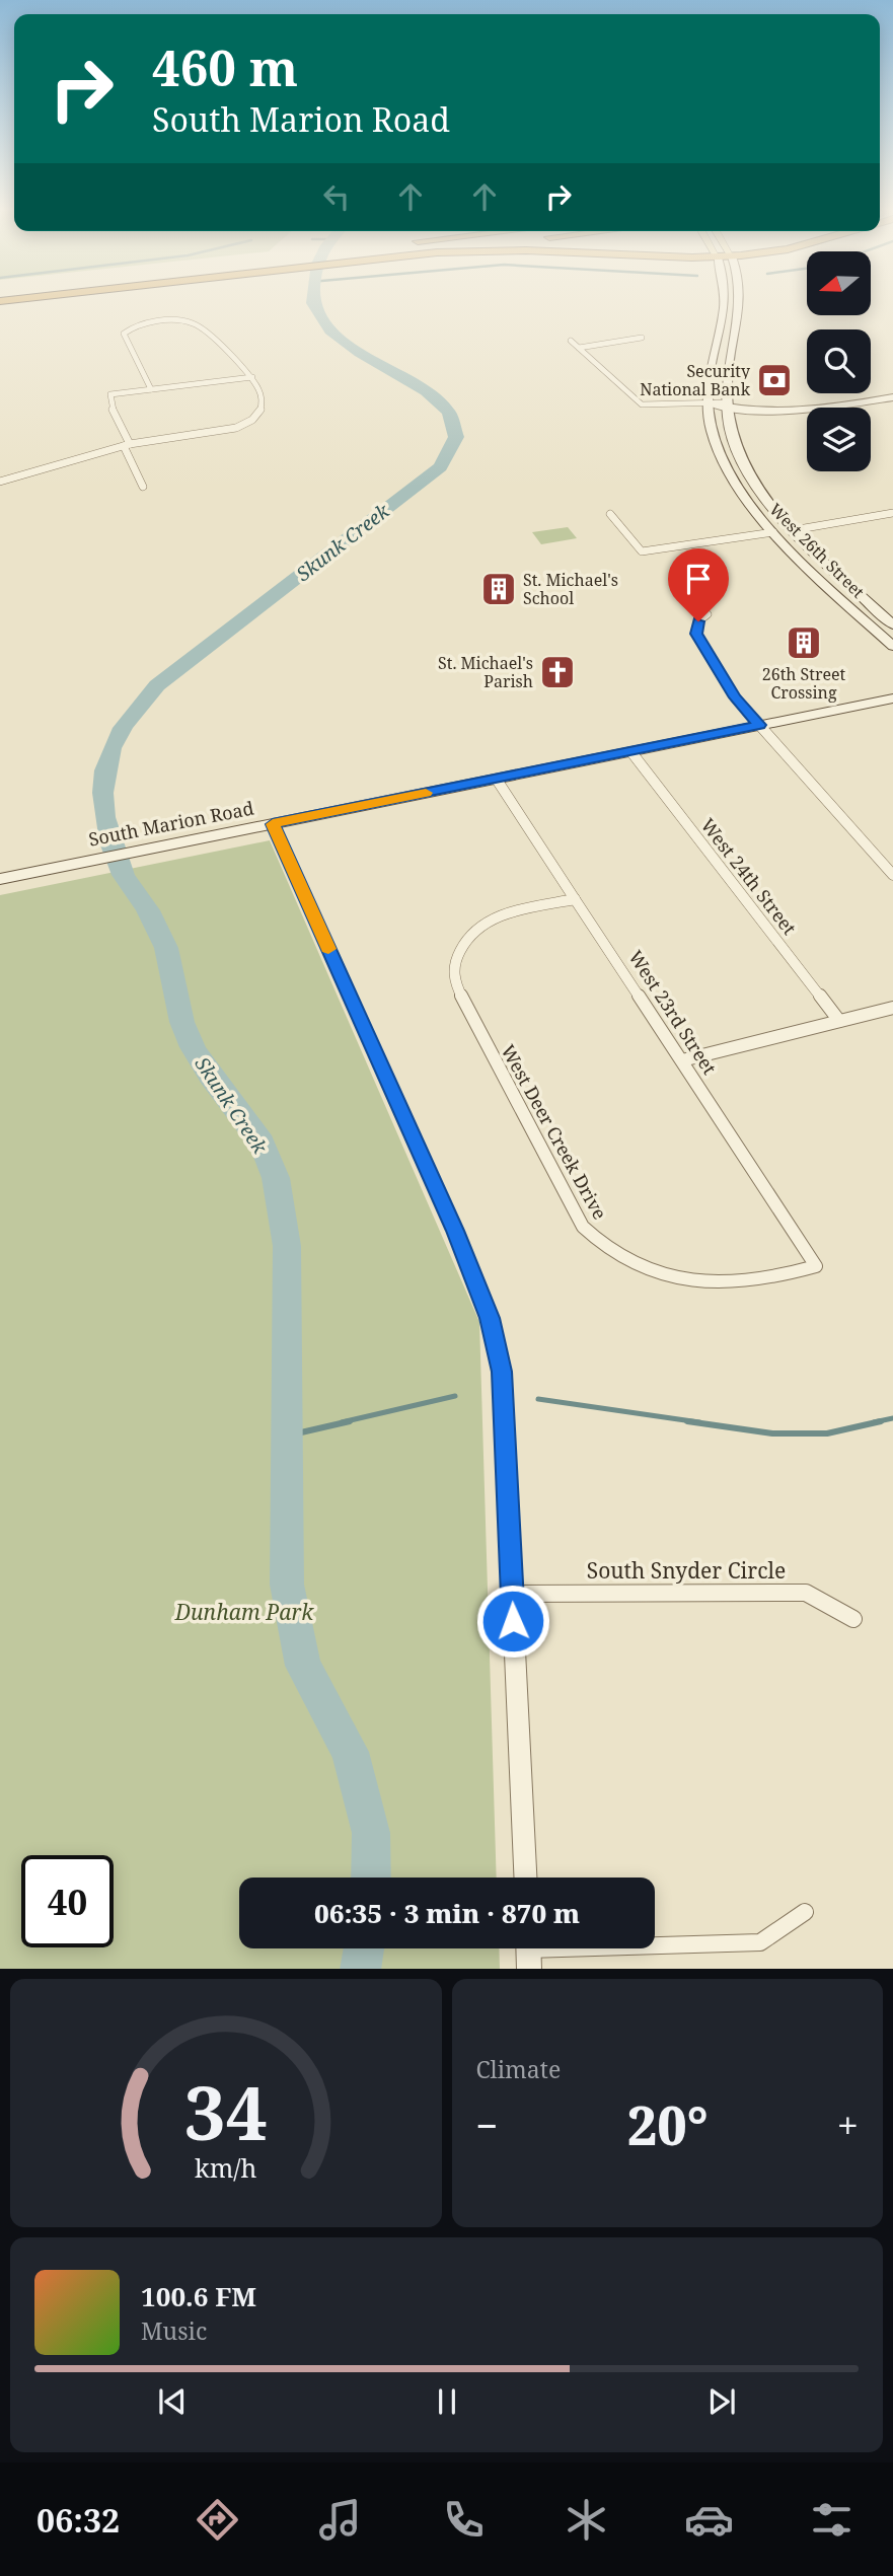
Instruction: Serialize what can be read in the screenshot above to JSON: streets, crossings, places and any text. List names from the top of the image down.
{
  "streets": {
    "main road": ["West 26th Street", "South Marion Road"],
    "street": [
      "West 24th Street",
      "West 23rd Street",
      "West Deer Creek Drive",
      "South Snyder Circle"
    ]
  },
  "crossings": [
    ["South Marion Road", "West 24th Street"],
    ["South Marion Road", "West 23rd Street"],
    ["West 23rd Street", "West Deer Creek Drive"]
  ],
  "water": ["Skunk Creek"],
  "parks": ["Dunham Park"],
  "places": {
    "bank": ["Security National Bank"],
    "building": ["St. Michael's School", "26th Street Crossing"],
    "church": ["St. Michael's Parish"]
  },
  "north": "left",
  "page": {
    "turn": ["460 m", "South Marion Road"],
    "limit": "40",
    "trip": "06:35 · 3 min · 870 m",
    "tile": "Climate",
    "heat": ["−", "20°", "+"],
    "song": ["100.6 FM", "Music"],
    "tabs": "06:32",
    "gauge": ["34", "km/h"]
  }
}
